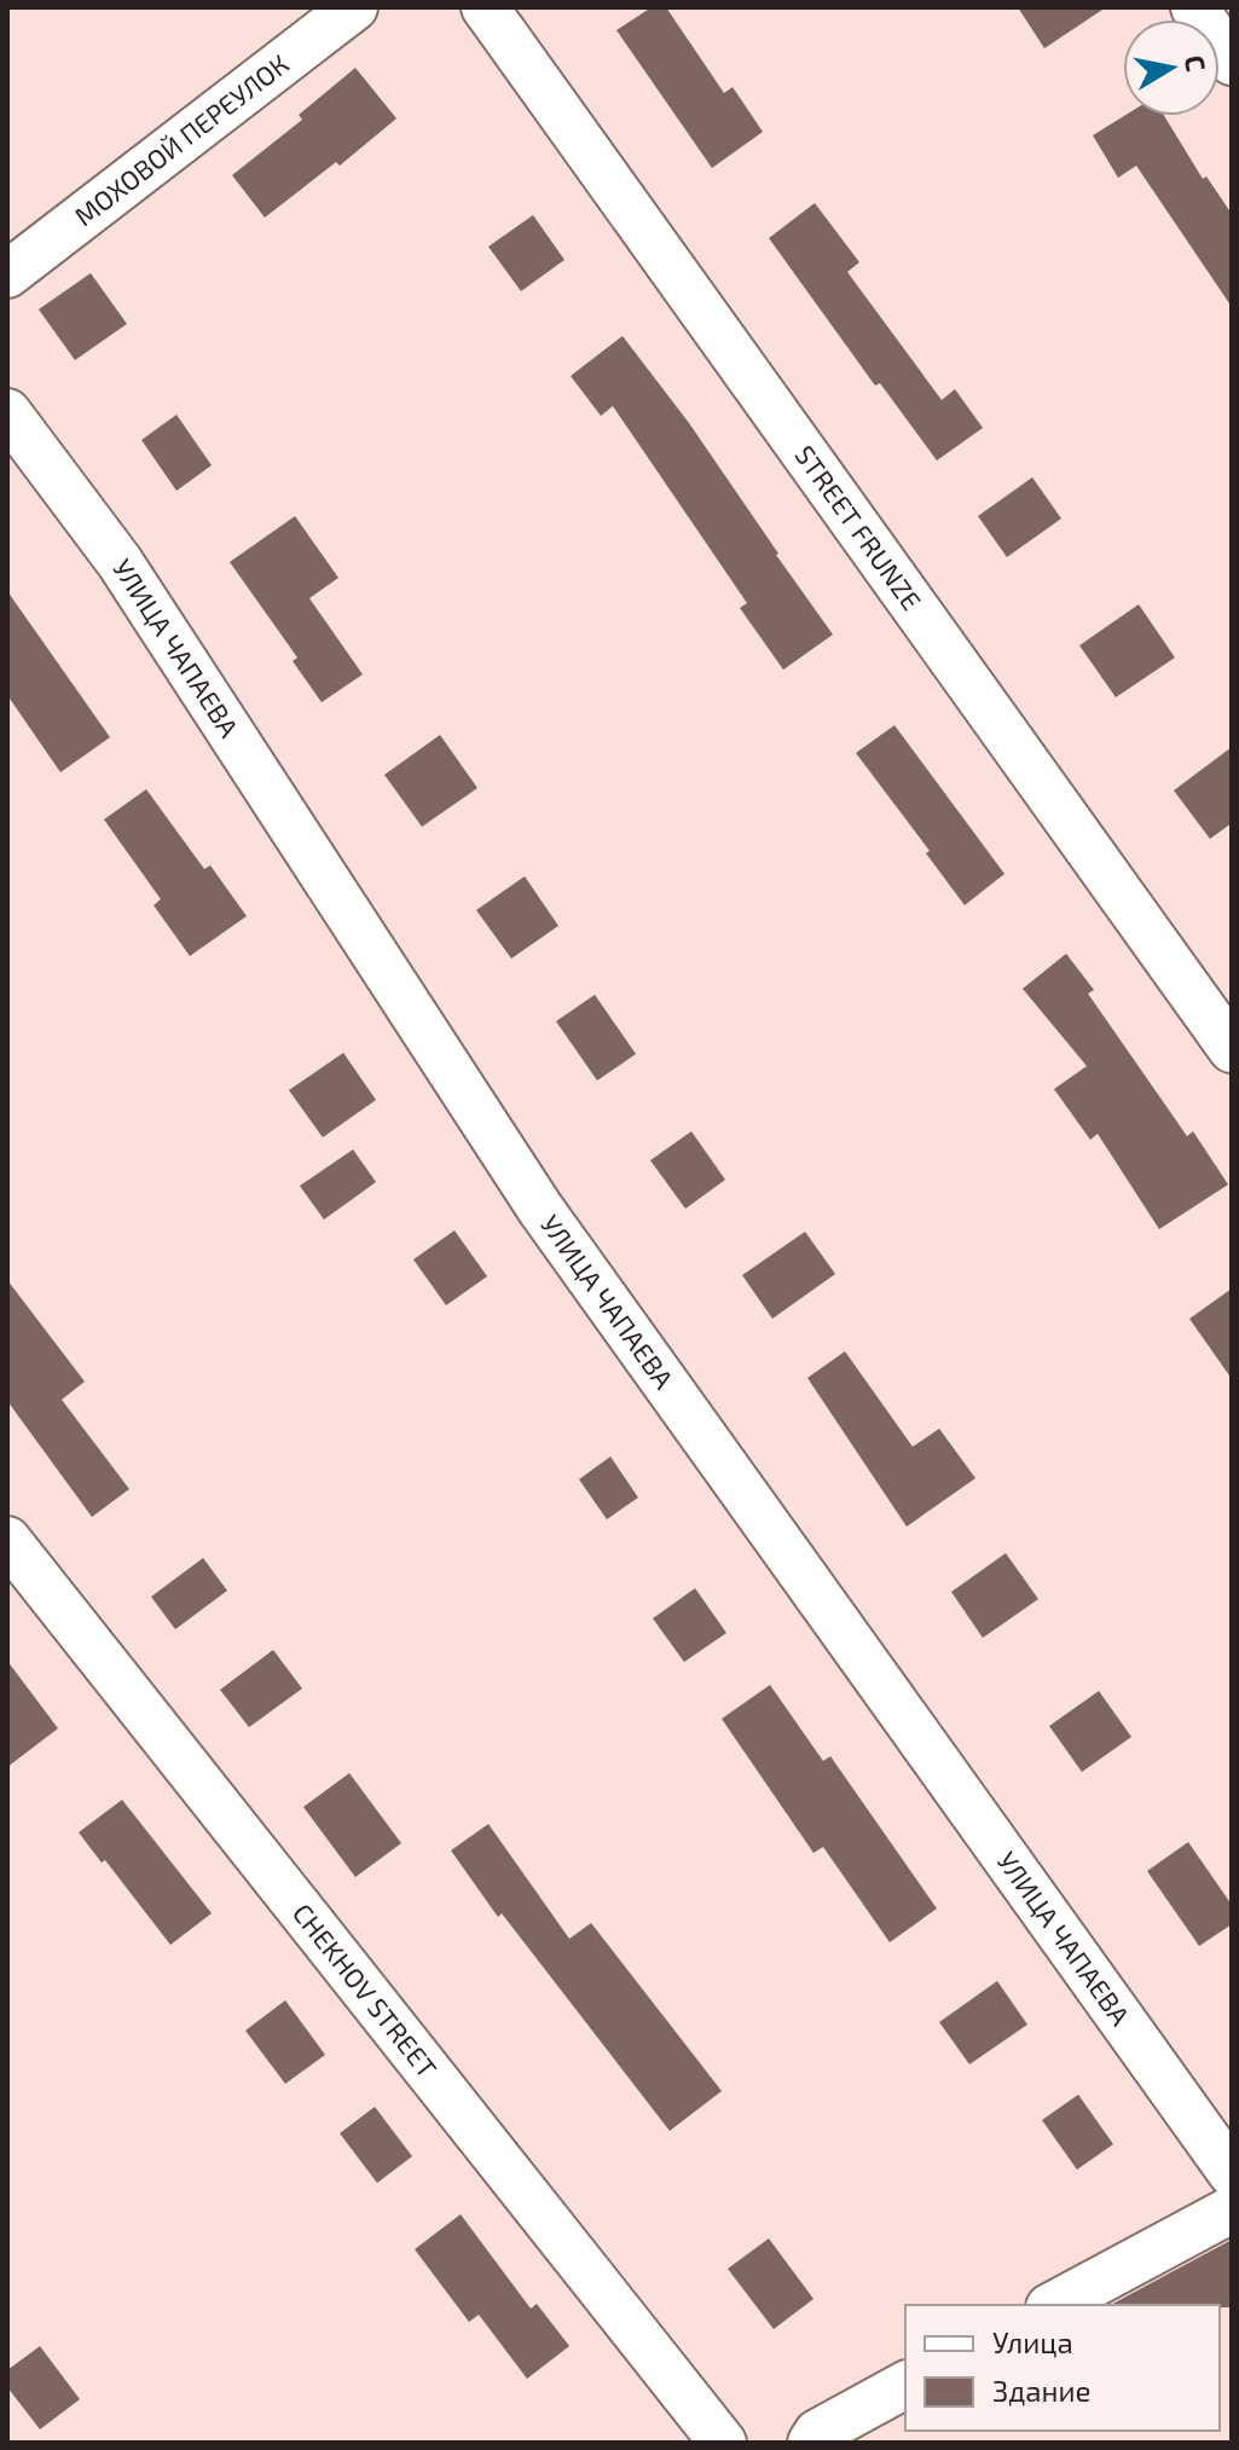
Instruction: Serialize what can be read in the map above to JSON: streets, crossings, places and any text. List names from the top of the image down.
{
  "streets": {
    "street": [
      "МОХОВОЙ ПЕРЕУЛОК",
      "STREET FRUNZE",
      "УЛИЦА ЧАПАЕВА",
      "CHEKHOV STREET"
    ]
  },
  "legend": ["Улица", "Здание"],
  "north": "right"
}
